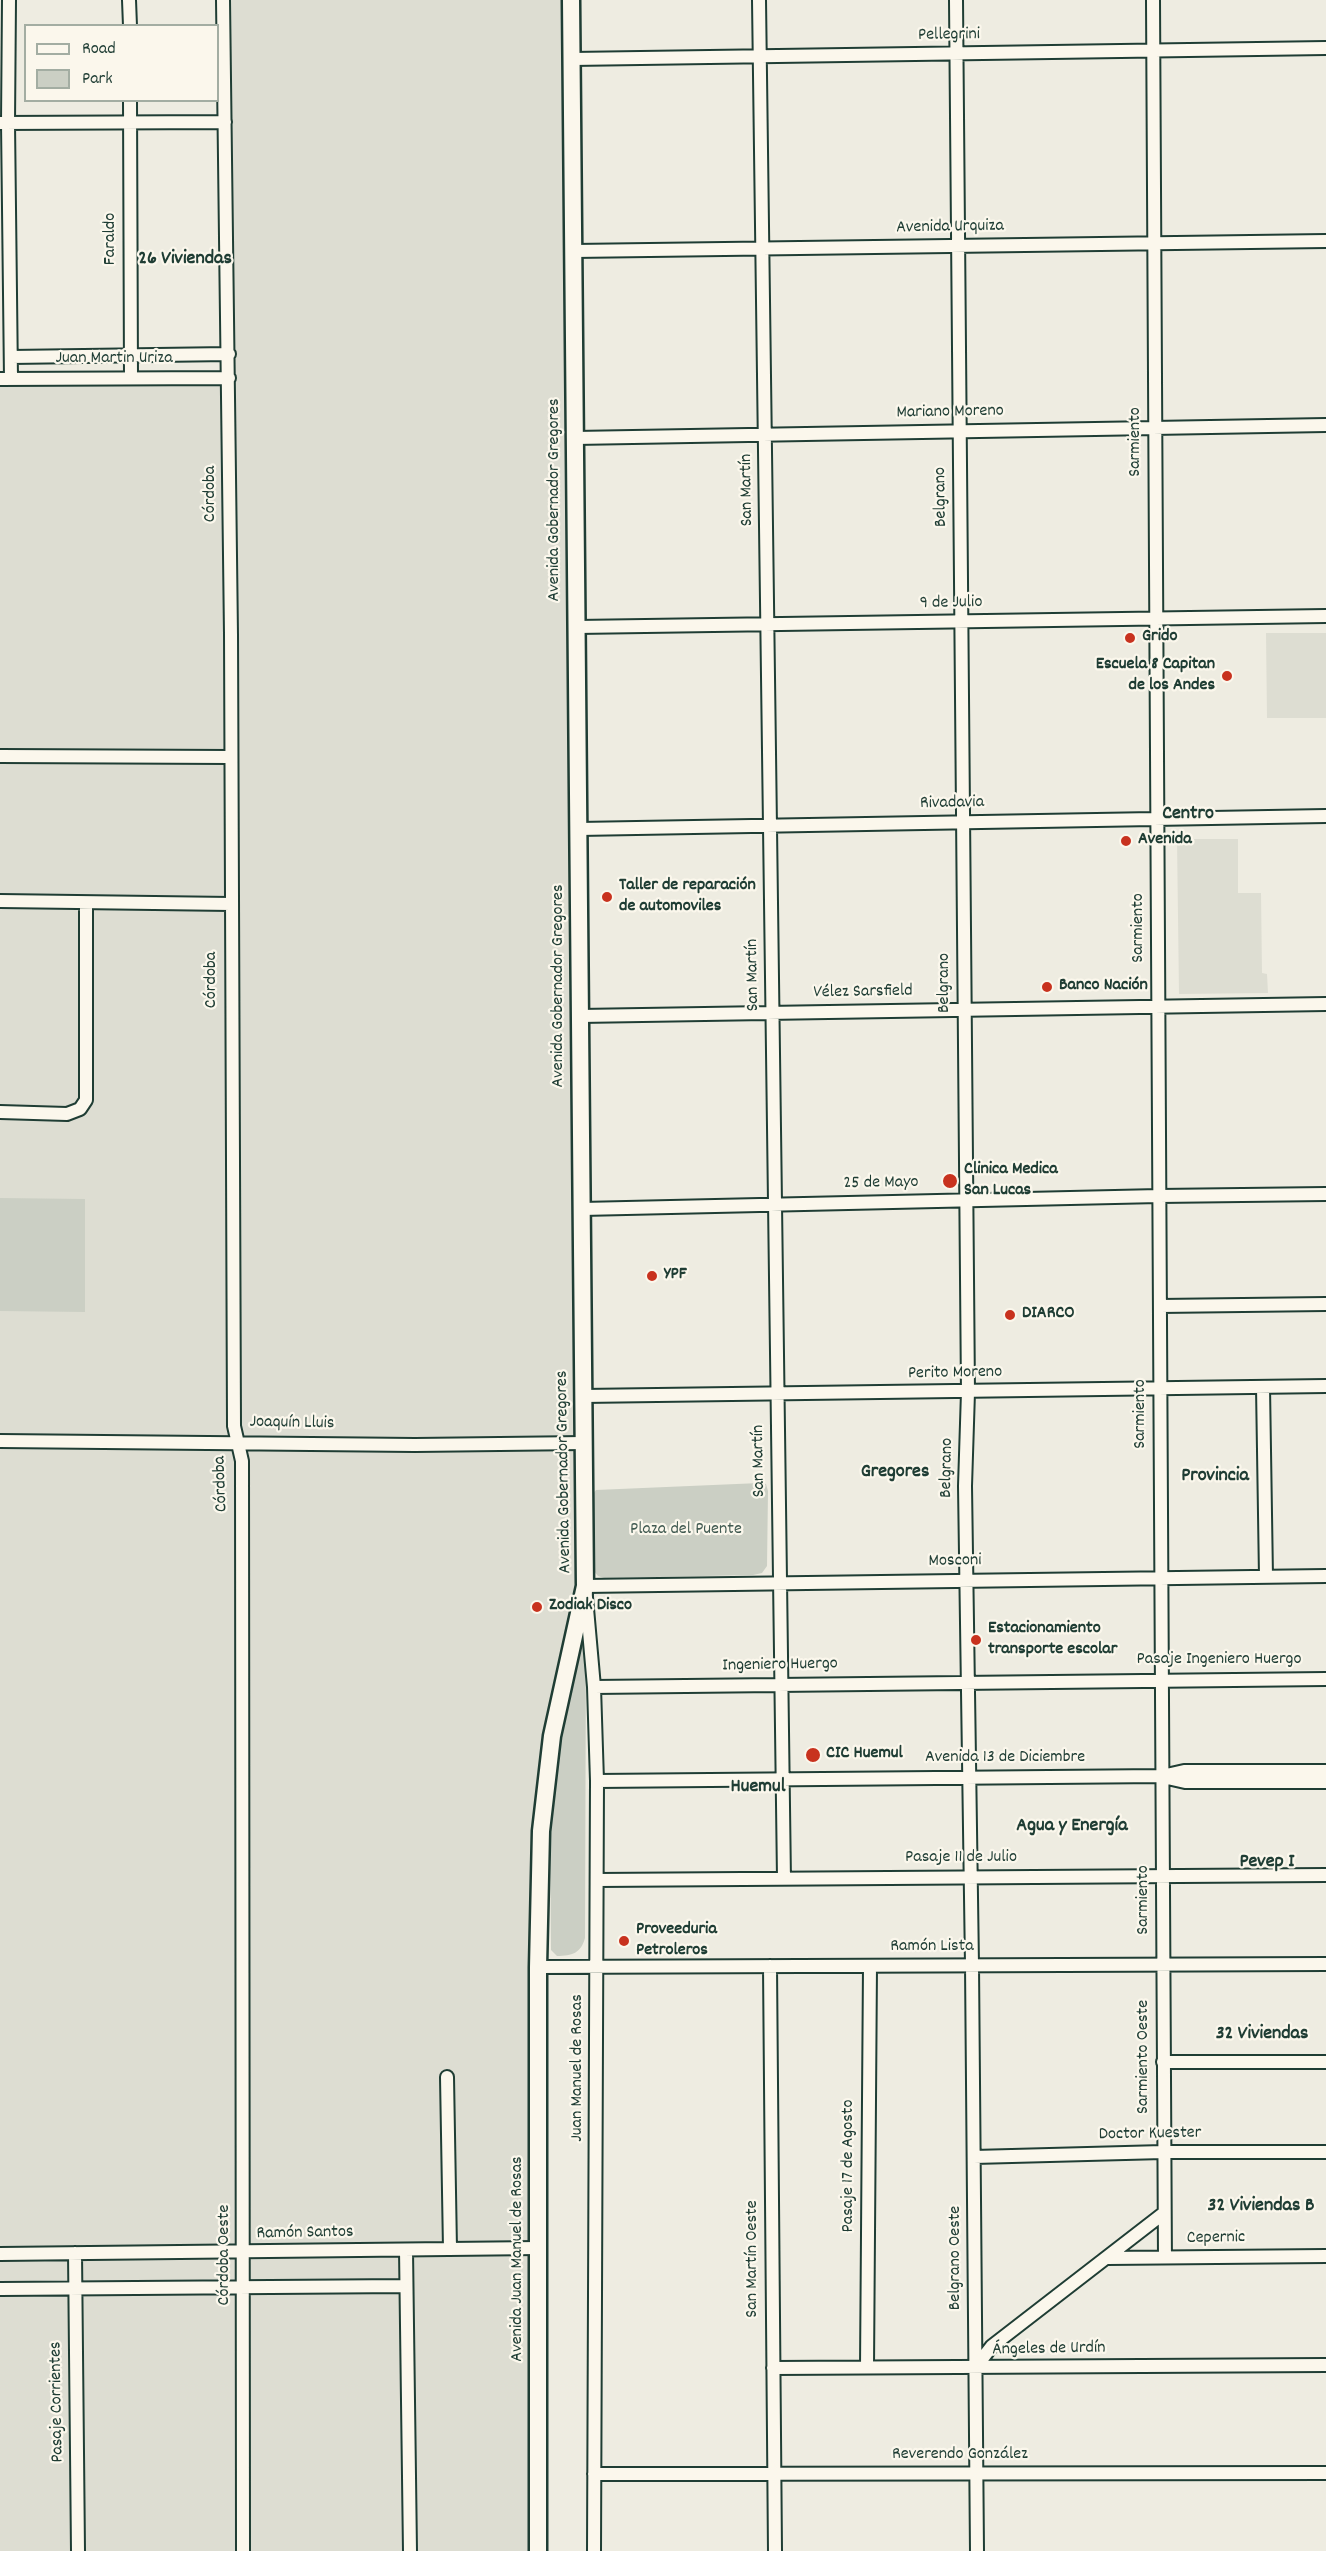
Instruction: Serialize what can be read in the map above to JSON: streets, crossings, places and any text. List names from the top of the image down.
{
  "streets": {
    "main road": ["Avenida Gobernador Gregores", "Avenida Juan Manuel de Rosas"],
    "street": [
      "Pellegrini",
      "Avenida Urquiza",
      "Faraldo",
      "Juan Martin Uriza",
      "Mariano Moreno",
      "Sarmiento",
      "San Martín",
      "Córdoba",
      "Belgrano",
      "9 de Julio",
      "Rivadavia",
      "Vélez Sarsfield",
      "25 de Mayo",
      "Perito Moreno",
      "Joaquín Lluis",
      "Mosconi",
      "Pasaje Ingeniero Huergo",
      "Ingeniero Huergo",
      "Avenida 13 de Diciembre",
      "Pasaje 11 de Julio",
      "Ramón Lista",
      "Sarmiento Oeste",
      "Juan Manuel de Rosas",
      "Doctor Kuester",
      "Pasaje 17 de Agosto",
      "Ramón Santos",
      "Cepernic",
      "Córdoba Oeste",
      "Belgrano Oeste",
      "San Martín Oeste",
      "Ángeles de Urdín",
      "Pasaje Corrientes",
      "Reverendo González"
    ]
  },
  "crossings": [
    ["Pellegrini", "Sarmiento"],
    ["Pellegrini", "San Martín"],
    ["Pellegrini", "Belgrano"],
    ["Pellegrini", "Avenida Gobernador Gregores"],
    ["Avenida Urquiza", "Sarmiento"],
    ["Avenida Urquiza", "San Martín"],
    ["Avenida Urquiza", "Belgrano"],
    ["Avenida Urquiza", "Avenida Gobernador Gregores"],
    ["Faraldo", "Juan Martin Uriza"],
    ["Juan Martin Uriza", "Córdoba"],
    ["Mariano Moreno", "Sarmiento"],
    ["Mariano Moreno", "San Martín"],
    ["Mariano Moreno", "Belgrano"],
    ["Mariano Moreno", "Avenida Gobernador Gregores"],
    ["Sarmiento", "9 de Julio"],
    ["Sarmiento", "Rivadavia"],
    ["Sarmiento", "Vélez Sarsfield"],
    ["Sarmiento", "25 de Mayo"],
    ["Sarmiento", "Perito Moreno"],
    ["Sarmiento", "Mosconi"],
    ["Sarmiento", "Pasaje Ingeniero Huergo"],
    ["Sarmiento", "Avenida 13 de Diciembre"],
    ["Sarmiento", "Pasaje 11 de Julio"],
    ["Sarmiento", "Ramón Lista"],
    ["Sarmiento", "Sarmiento Oeste"],
    ["San Martín", "9 de Julio"],
    ["San Martín", "Rivadavia"],
    ["San Martín", "Vélez Sarsfield"],
    ["San Martín", "25 de Mayo"],
    ["San Martín", "Perito Moreno"],
    ["San Martín", "Mosconi"],
    ["San Martín", "Ingeniero Huergo"],
    ["San Martín", "Avenida 13 de Diciembre"],
    ["San Martín", "Pasaje 11 de Julio"],
    ["Córdoba", "Joaquín Lluis"],
    ["Córdoba", "Córdoba Oeste"],
    ["Belgrano", "9 de Julio"],
    ["Belgrano", "Rivadavia"],
    ["Belgrano", "Vélez Sarsfield"],
    ["Belgrano", "25 de Mayo"],
    ["Belgrano", "Perito Moreno"],
    ["Belgrano", "Mosconi"],
    ["Belgrano", "Pasaje Ingeniero Huergo"],
    ["Belgrano", "Ingeniero Huergo"],
    ["Belgrano", "Avenida 13 de Diciembre"],
    ["Belgrano", "Pasaje 11 de Julio"],
    ["Belgrano", "Ramón Lista"],
    ["Belgrano", "Belgrano Oeste"],
    ["Avenida Gobernador Gregores", "9 de Julio"],
    ["Avenida Gobernador Gregores", "Rivadavia"],
    ["Avenida Gobernador Gregores", "Vélez Sarsfield"],
    ["Avenida Gobernador Gregores", "25 de Mayo"],
    ["Avenida Gobernador Gregores", "Perito Moreno"],
    ["Avenida Gobernador Gregores", "Joaquín Lluis"],
    ["Avenida Gobernador Gregores", "Mosconi"],
    ["Avenida Gobernador Gregores", "Ramón Lista"],
    ["Avenida Gobernador Gregores", "Juan Manuel de Rosas"],
    ["Avenida Gobernador Gregores", "Avenida Juan Manuel de Rosas"],
    ["Mosconi", "Juan Manuel de Rosas"],
    ["Pasaje Ingeniero Huergo", "Ingeniero Huergo"],
    ["Ingeniero Huergo", "Juan Manuel de Rosas"],
    ["Avenida 13 de Diciembre", "Juan Manuel de Rosas"],
    ["Pasaje 11 de Julio", "Juan Manuel de Rosas"],
    ["Ramón Lista", "Sarmiento Oeste"],
    ["Ramón Lista", "Juan Manuel de Rosas"],
    ["Ramón Lista", "Pasaje 17 de Agosto"],
    ["Ramón Lista", "Belgrano Oeste"],
    ["Ramón Lista", "Avenida Juan Manuel de Rosas"],
    ["Ramón Lista", "San Martín Oeste"],
    ["Sarmiento Oeste", "Doctor Kuester"],
    ["Sarmiento Oeste", "Cepernic"],
    ["Juan Manuel de Rosas", "Reverendo González"],
    ["Doctor Kuester", "Belgrano Oeste"],
    ["Pasaje 17 de Agosto", "Ángeles de Urdín"],
    ["Ramón Santos", "Córdoba Oeste"],
    ["Ramón Santos", "Avenida Juan Manuel de Rosas"],
    ["Ramón Santos", "Pasaje Corrientes"],
    ["Belgrano Oeste", "Ángeles de Urdín"],
    ["Belgrano Oeste", "Reverendo González"],
    ["San Martín Oeste", "Ángeles de Urdín"],
    ["San Martín Oeste", "Reverendo González"]
  ],
  "districts": [
    "26 Viviendas",
    "Centro",
    "Gregores",
    "Provincia",
    "Huemul",
    "Agua y Energía",
    "Pevep I",
    "32 Viviendas",
    "32 Viviendas B"
  ],
  "parks": ["Plaza del Puente"],
  "places": [
    "Grido",
    "Escuela 8 Capitan de los Andes",
    "Avenida",
    "Taller de reparación de automoviles",
    "Banco Nación",
    "Clinica Medica San Lucas",
    "YPF",
    "DIARCO",
    "Zodiak Disco",
    "Estacionamiento transporte escolar",
    "CIC Huemul",
    "Proveeduria Petroleros"
  ],
  "legend": ["Road", "Park"]
}
